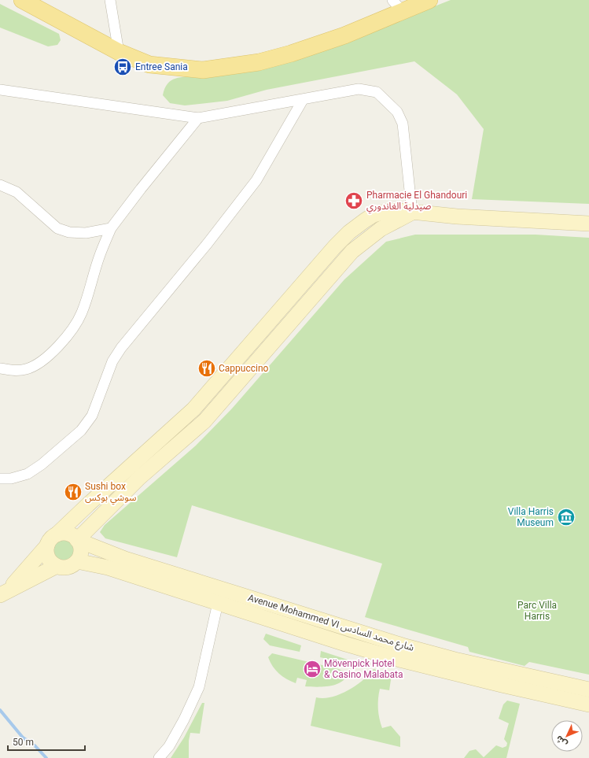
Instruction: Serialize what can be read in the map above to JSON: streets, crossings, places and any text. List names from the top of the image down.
{
  "streets": {
    "main road": ["Avenue Mohammed VI شارع محمد السادس"]
  },
  "parks": ["Parc Villa Harris"],
  "places": {
    "bus stop": ["Entree Sania"],
    "pharmacy": ["Pharmacie El Ghandouri صيدلية الغاندوري"],
    "restaurant": ["Cappuccino", "Sushi box سوشي بوكس"],
    "museum": ["Villa Harris Museum"],
    "hotel": ["Mövenpick Hotel & Casino Malabata"]
  },
  "scale_bar": "50 m",
  "north": "bottom left"
}
